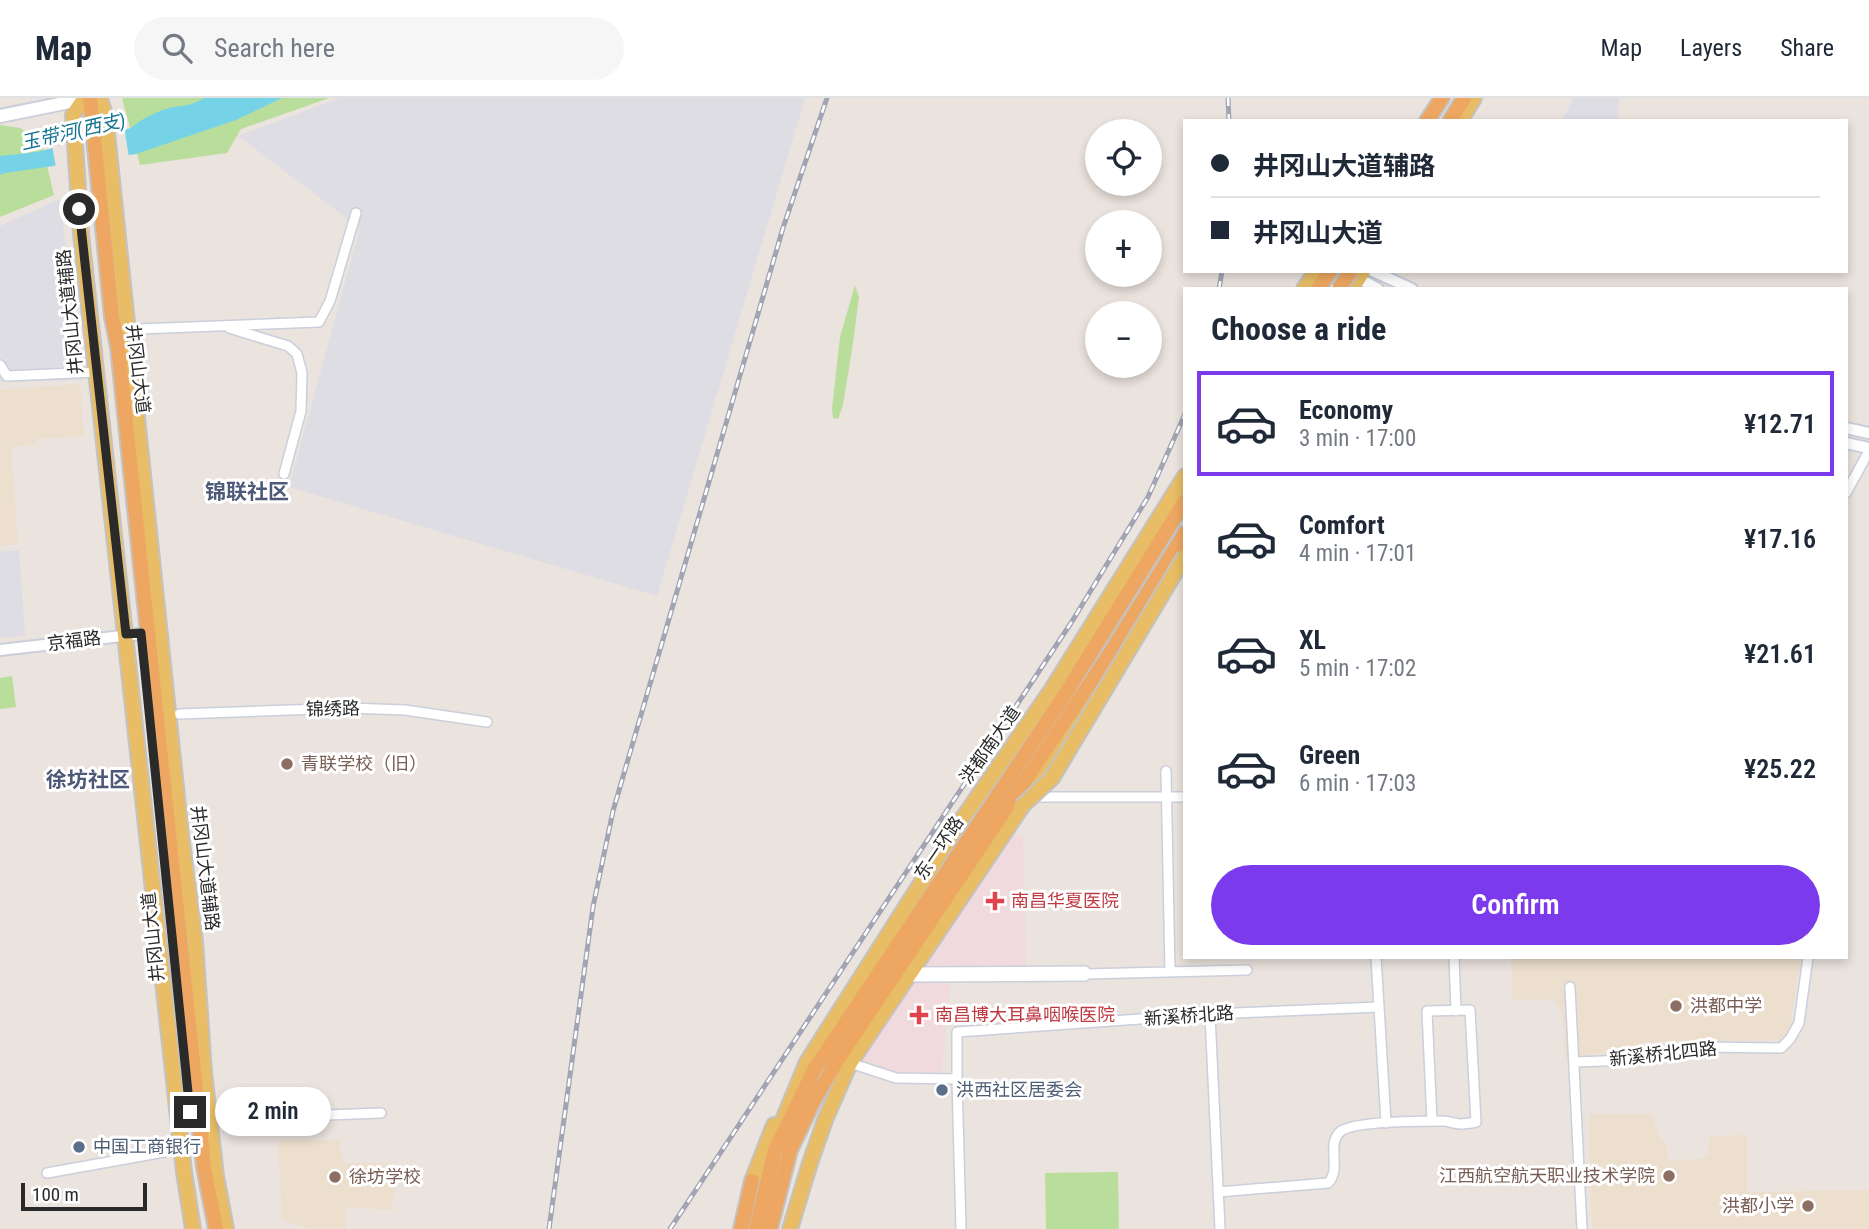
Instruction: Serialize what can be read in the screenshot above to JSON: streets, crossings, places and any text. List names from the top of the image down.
{
  "streets": {
    "highway": ["井冈山大道", "东一环路"],
    "main road": ["井冈山大道辅路", "洪都南大道"],
    "street": [
      "京福路",
      "锦绣路",
      "新溪桥北路",
      "新溪桥北四路"
    ]
  },
  "crossings": [
    ["井冈山大道辅路", "井冈山大道"],
    ["井冈山大道辅路", "京福路"],
    ["井冈山大道", "京福路"],
    ["洪都南大道", "东一环路"]
  ],
  "districts": ["锦联社区", "徐坊社区"],
  "water": ["玉带河(西支)"],
  "places": {
    "other": [
      "青联学校（旧）",
      "洪都中学",
      "洪西社区居委会",
      "中国工商银行",
      "江西航空航天职业技术学院",
      "徐坊学校",
      "洪都小学"
    ],
    "health": ["南昌华夏医院", "南昌博大耳鼻咽喉医院"]
  },
  "scale_bar": "100 m",
  "page": {
    "header": "Map",
    "search": "Search here",
    "nav": ["Map", "Layers", "Share"],
    "map_buttons": ["+", "−"],
    "banner": ["井冈山大道辅路", "井冈山大道"],
    "heading": "Choose a ride",
    "list": [
      {
        "name": "Economy",
        "note": "3 min · 17:00",
        "value": "¥12.71"
      },
      {
        "name": "Comfort",
        "note": "4 min · 17:01",
        "value": "¥17.16"
      },
      {
        "name": "XL",
        "note": "5 min · 17:02",
        "value": "¥21.61"
      },
      {
        "name": "Green",
        "note": "6 min · 17:03",
        "value": "¥25.22"
      }
    ],
    "buttons": "Confirm",
    "bubble": "2 min",
    "scale": "100 m"
  }
}
